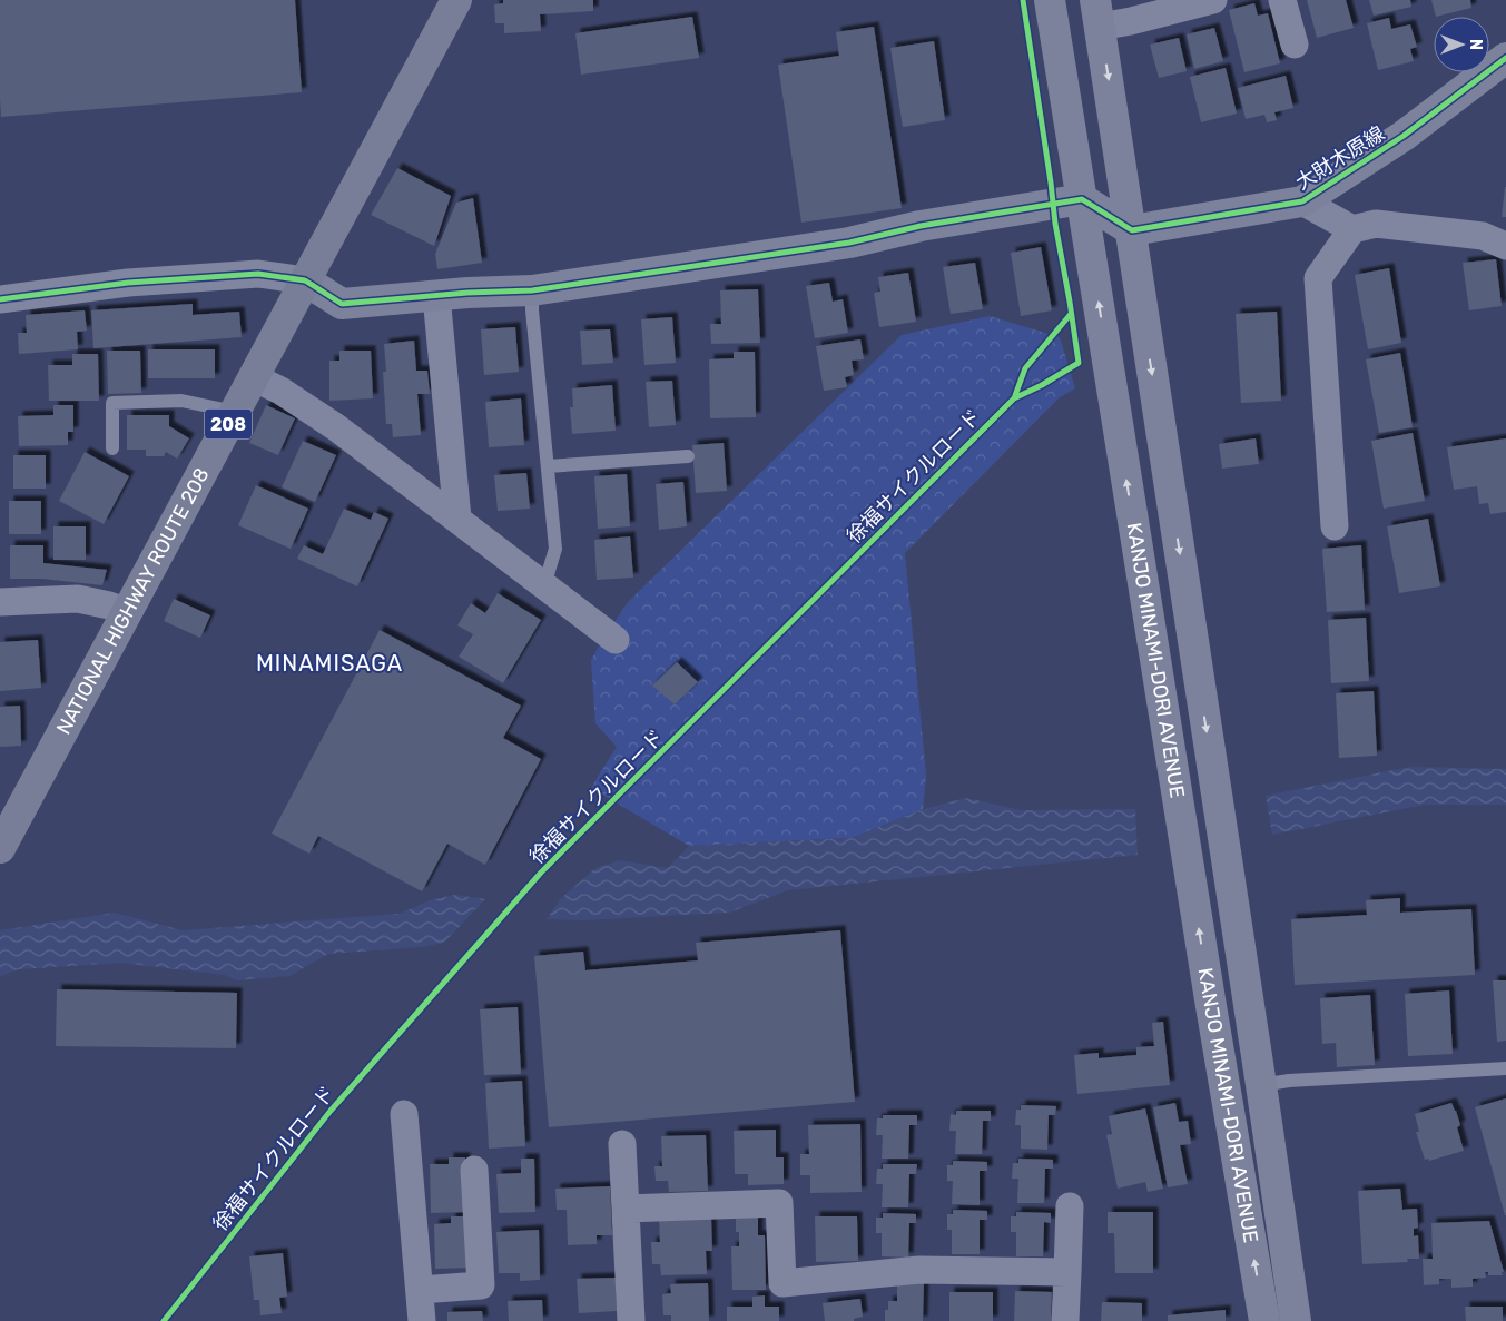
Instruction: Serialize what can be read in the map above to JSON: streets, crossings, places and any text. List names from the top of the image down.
{
  "streets": {
    "highway": ["208", "NATIONAL HIGHWAY ROUTE 208"],
    "main road": ["大財木原線", "KANJO MINAMI-DORI AVENUE"],
    "cycle path": ["徐福サイクルロード"]
  },
  "crossings": [
    ["大財木原線", "KANJO MINAMI-DORI AVENUE"]
  ],
  "districts": ["MINAMISAGA"],
  "north": "right"
}
